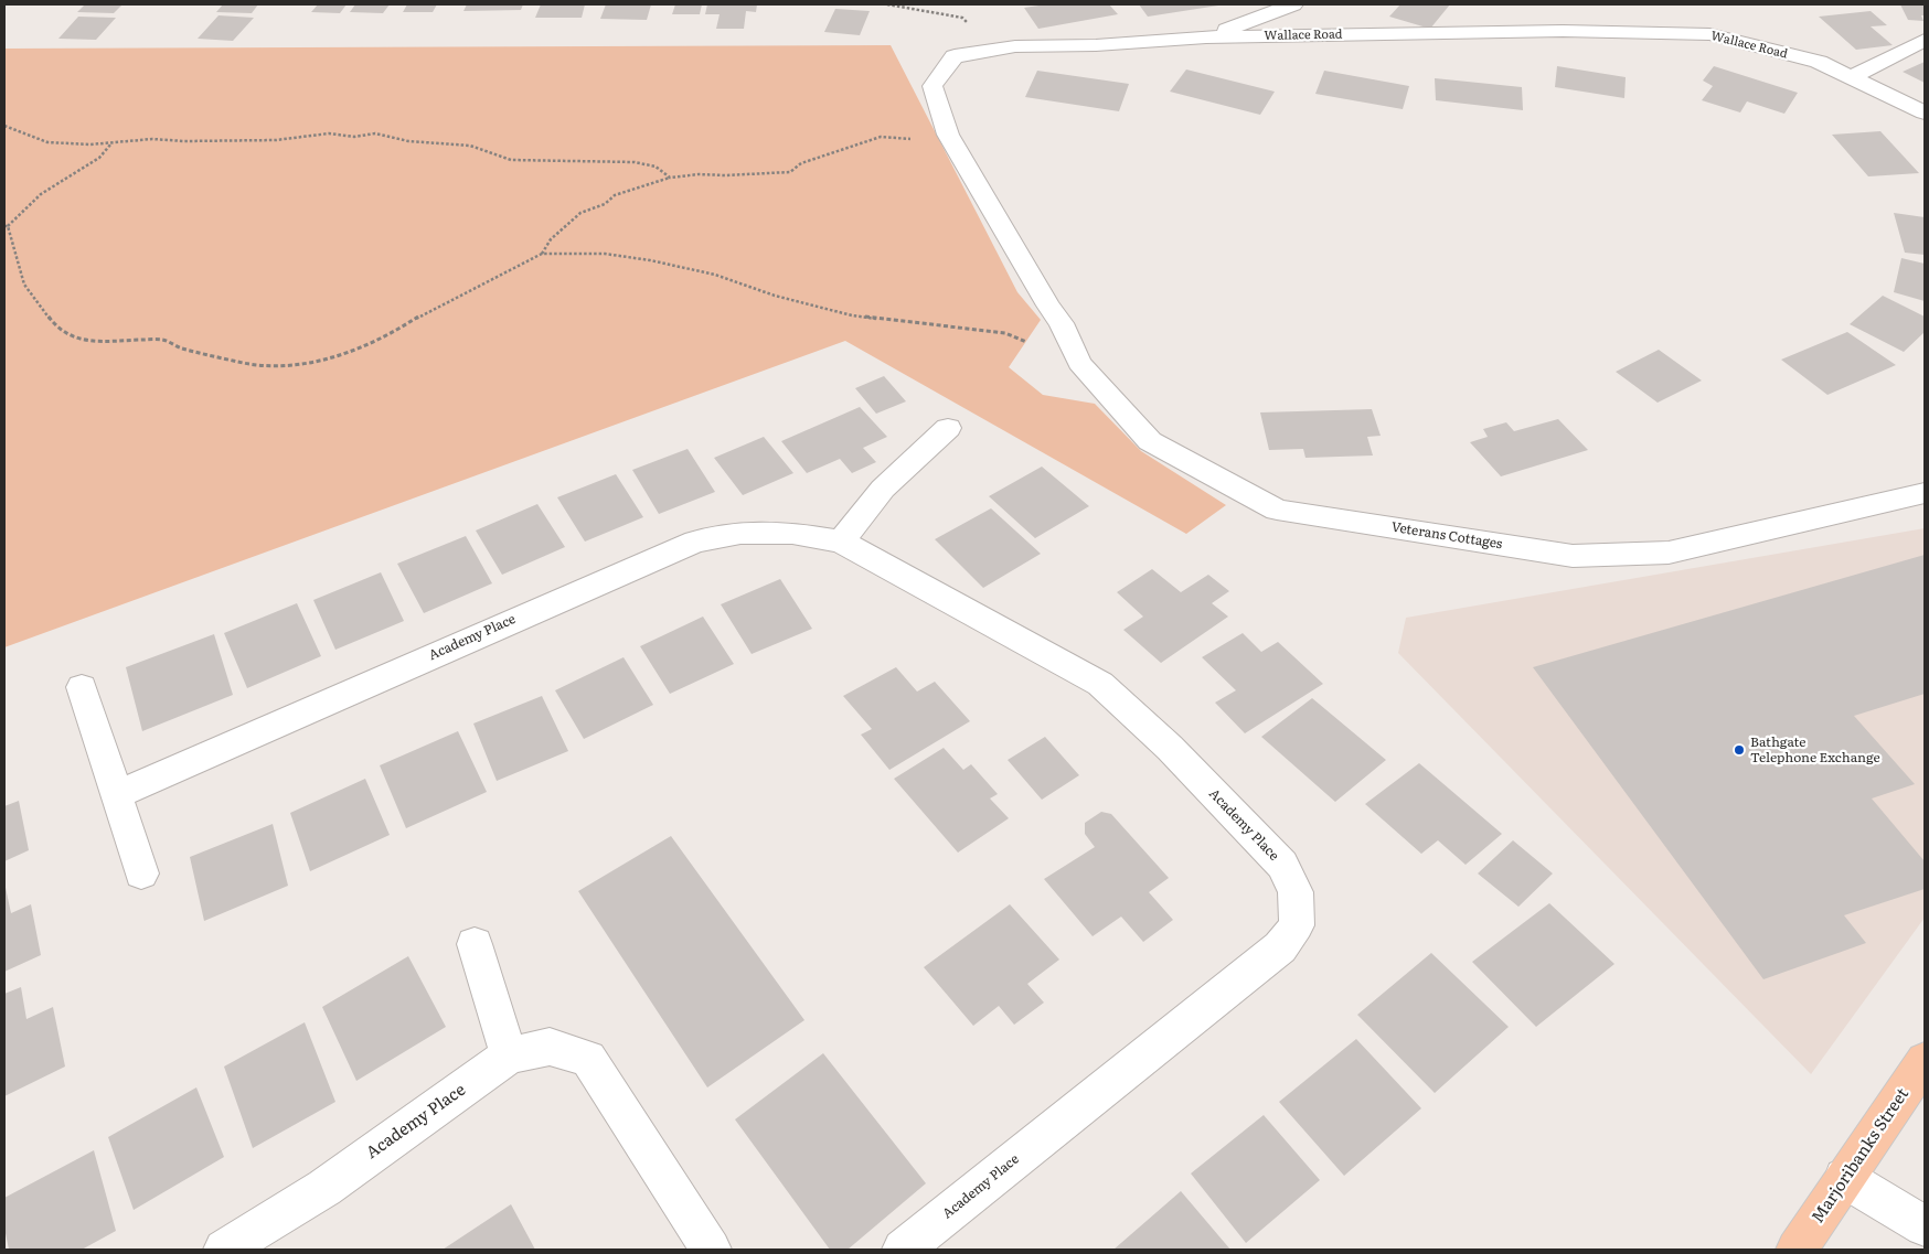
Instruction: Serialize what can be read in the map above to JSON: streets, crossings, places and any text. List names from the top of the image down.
{
  "streets": {
    "main road": ["Marjoribanks Street"],
    "street": ["Wallace Road", "Veterans Cottages", "Academy Place"]
  },
  "crossings": [
    ["Wallace Road", "Veterans Cottages"]
  ],
  "places": ["Bathgate Telephone Exchange"]
}
